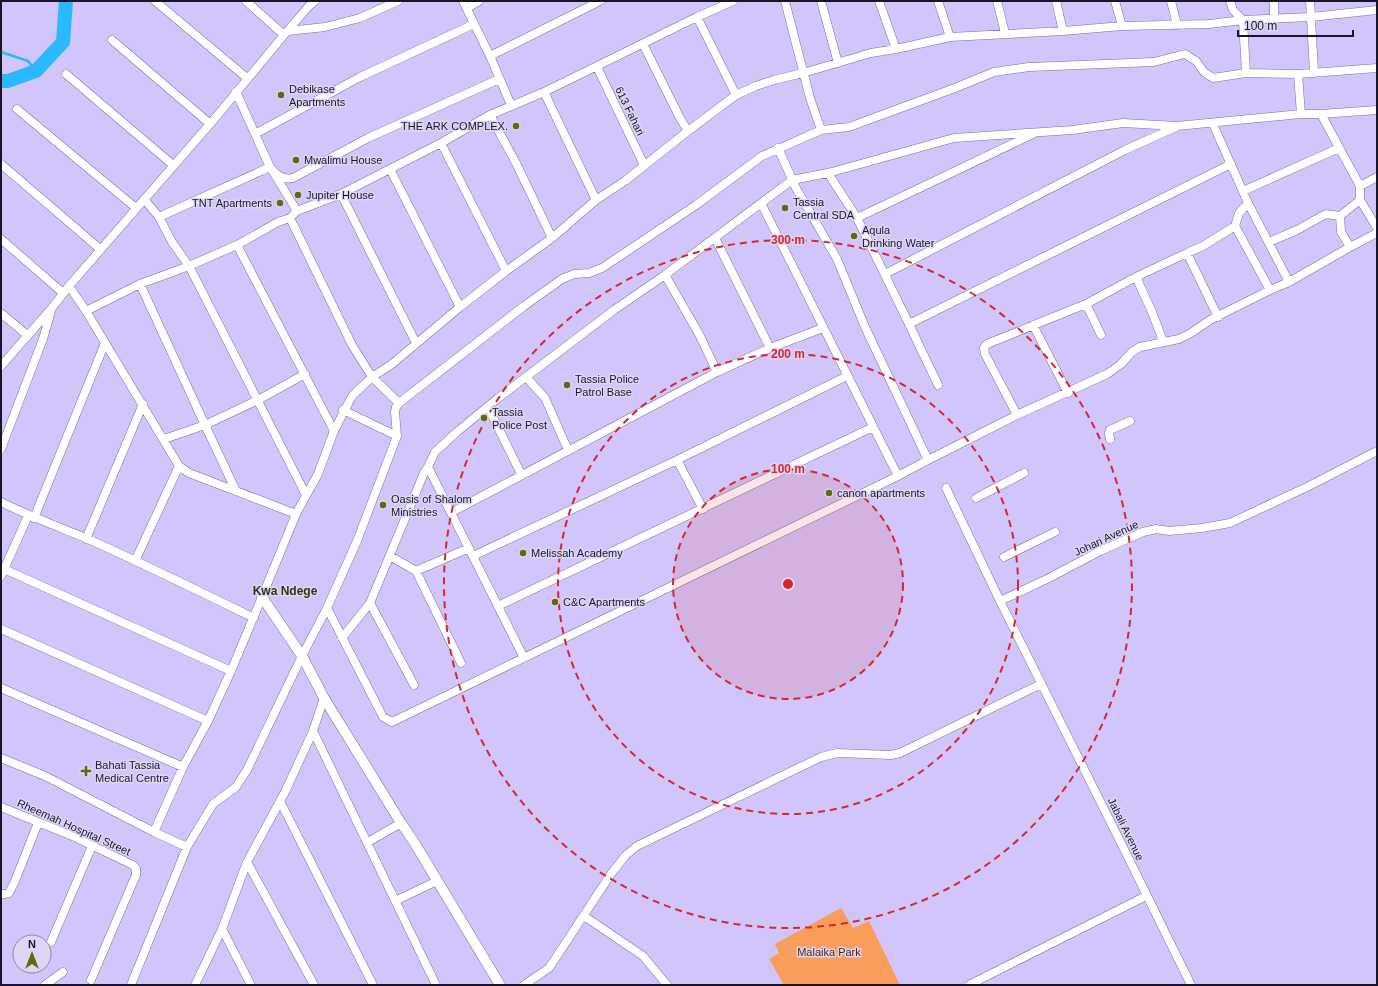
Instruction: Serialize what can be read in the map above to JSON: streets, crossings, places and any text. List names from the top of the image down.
{
  "streets": {
    "street": [
      "613 Fahari",
      "Johari Avenue",
      "Rheemah Hospital Street",
      "Jabali Avenue"
    ]
  },
  "districts": ["Kwa Ndege"],
  "parks": ["Malaika Park"],
  "places": {
    "other": [
      "Debikase Apartments",
      "THE ARK COMPLEX.",
      "Mwalimu House",
      "Jupiter House",
      "TNT Apartments",
      "Tassia Central SDA",
      "Aqula Drinking Water",
      "Tassia Police Patrol Base",
      "Tassia Police Post",
      "canon apartments",
      "Oasis of Shalom Ministries",
      "Melissah Academy",
      "C&C Apartments"
    ],
    "health": ["Bahati Tassia Medical Centre"]
  },
  "scale_bar": "100 m",
  "north": "top",
  "rings": ["300 m", "200 m", "100 m"]
}
